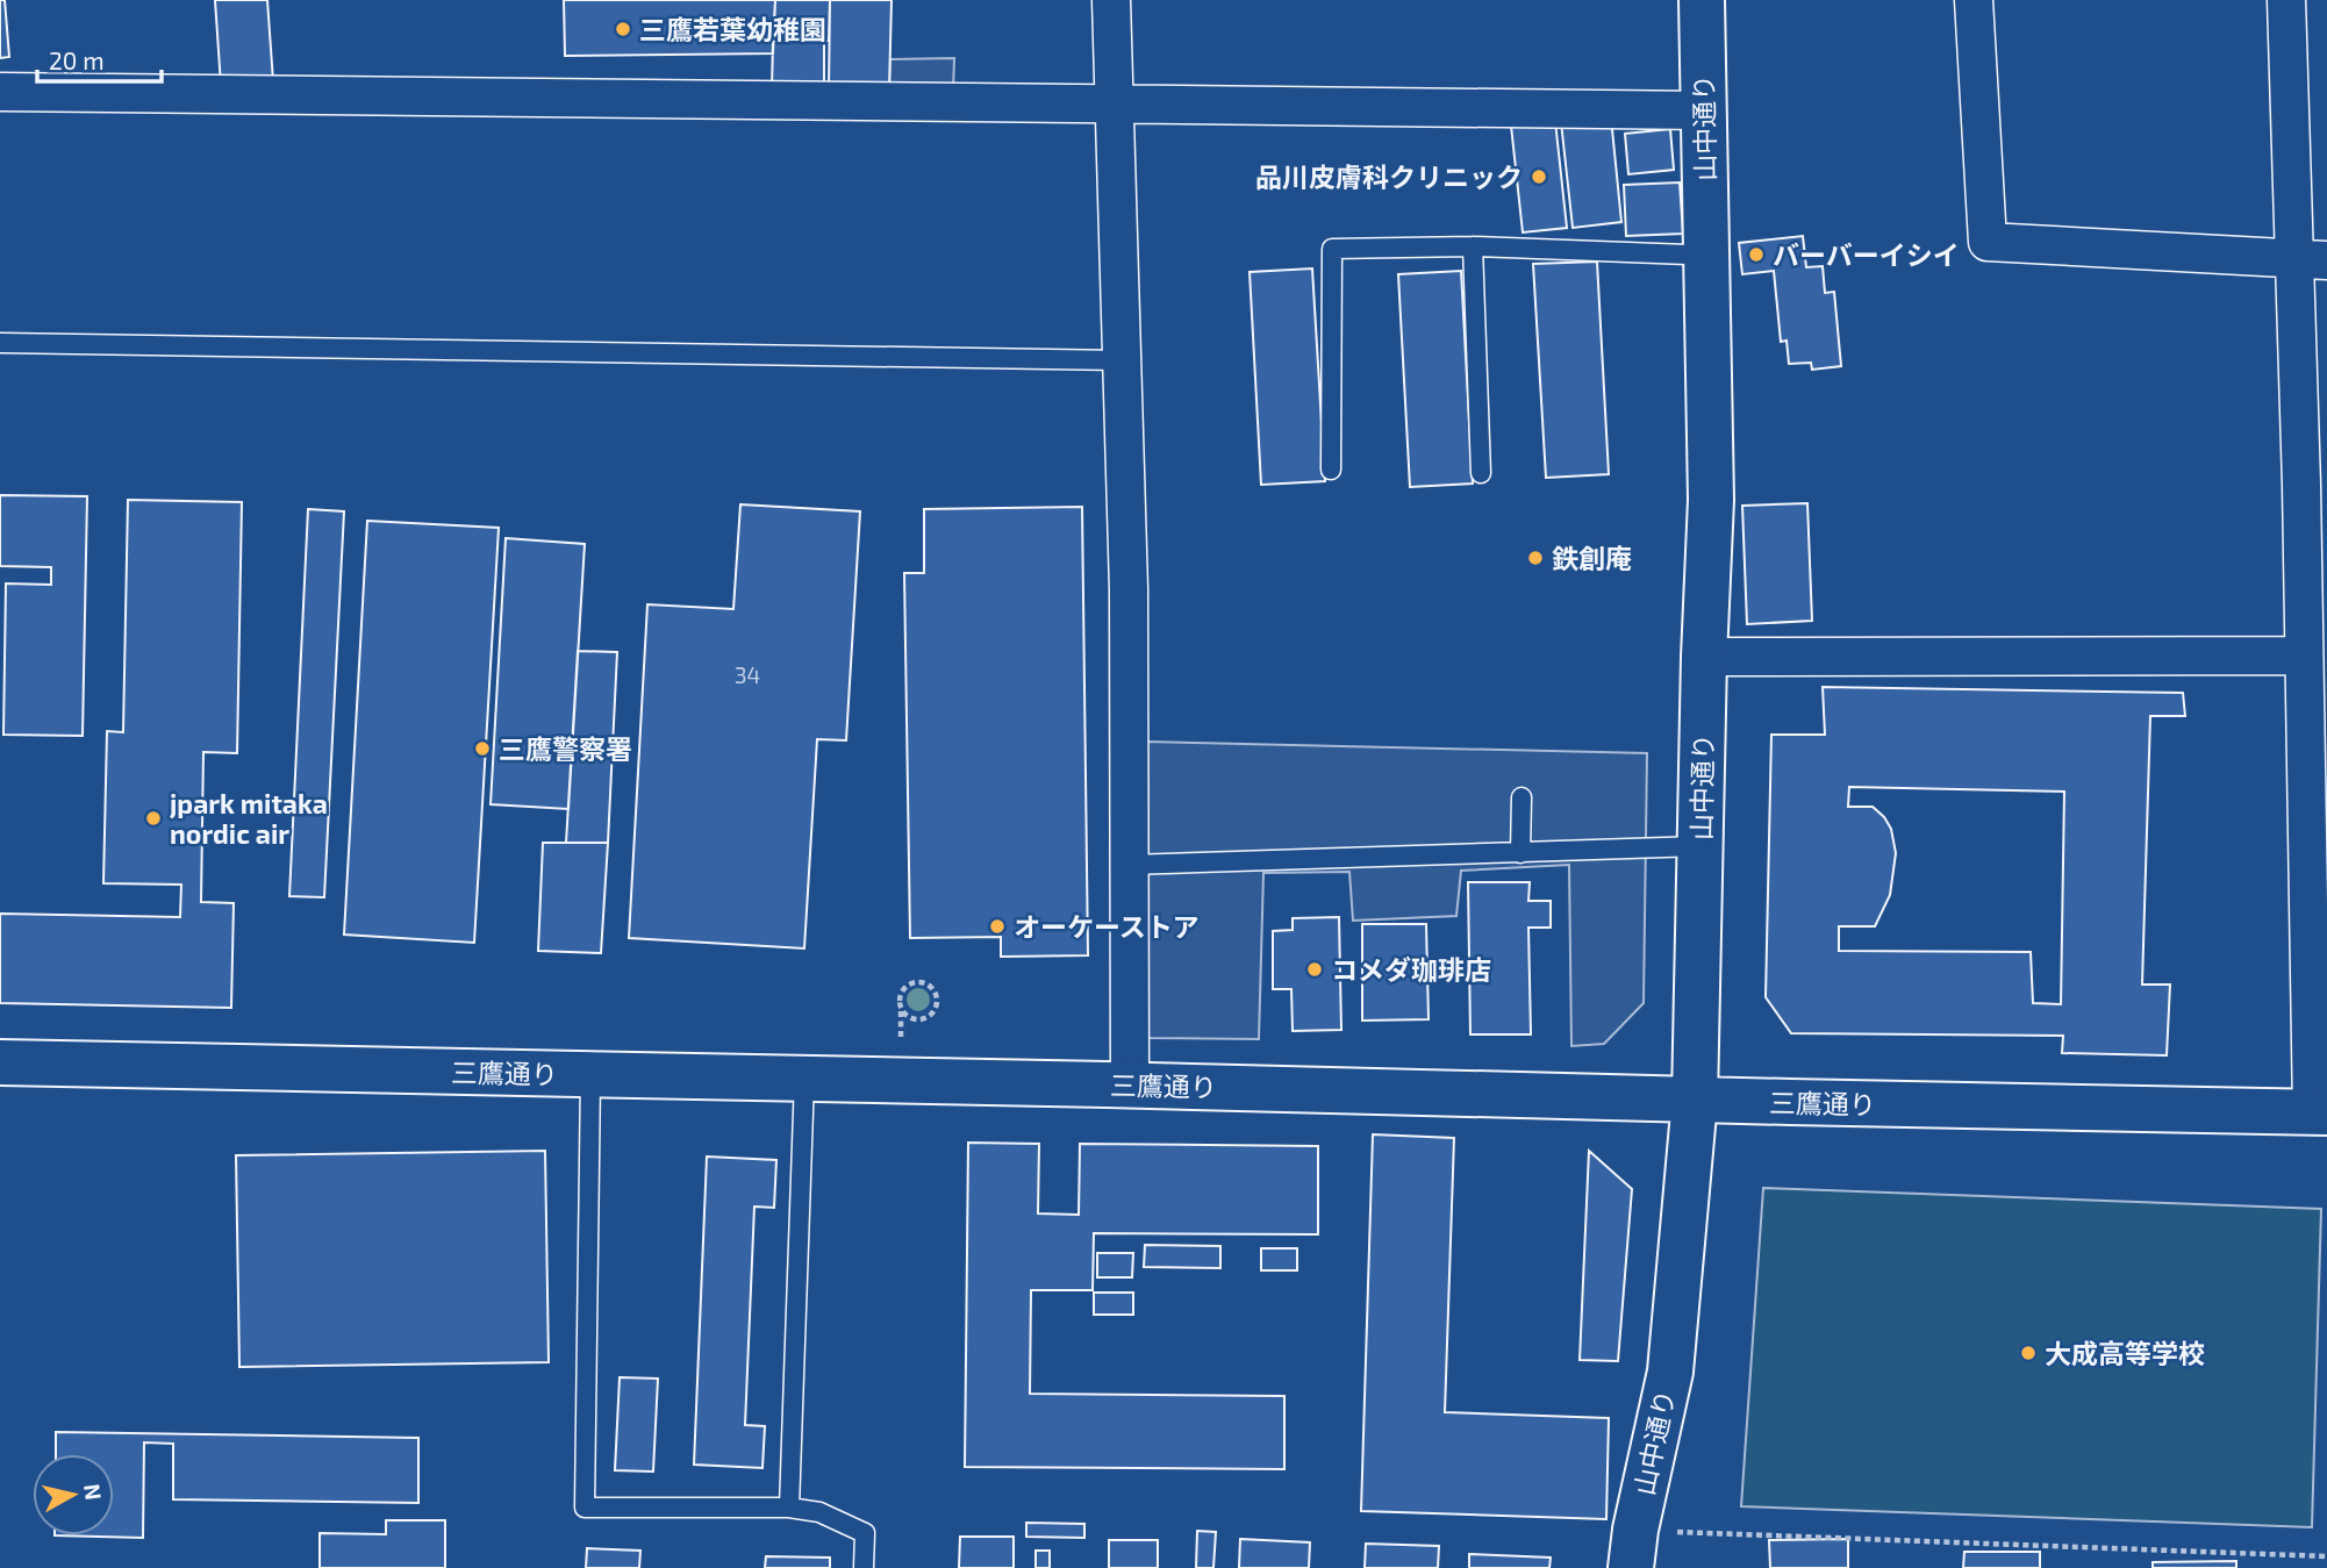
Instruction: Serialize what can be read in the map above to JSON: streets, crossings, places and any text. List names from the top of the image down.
{
  "streets": {
    "main road": ["山中通り", "三鷹通り"]
  },
  "crossings": [
    ["山中通り", "三鷹通り"]
  ],
  "places": [
    "三鷹若葉幼稚園",
    "品川皮膚科クリニック",
    "バーバーイシイ",
    "鉄創庵",
    "三鷹警察署",
    "jpark mitaka nordic air",
    "オーケーストア",
    "コメダ珈琲店",
    "大成高等学校"
  ],
  "house_numbers": ["34"],
  "scale_bar": "20 m",
  "north": "right"
}
